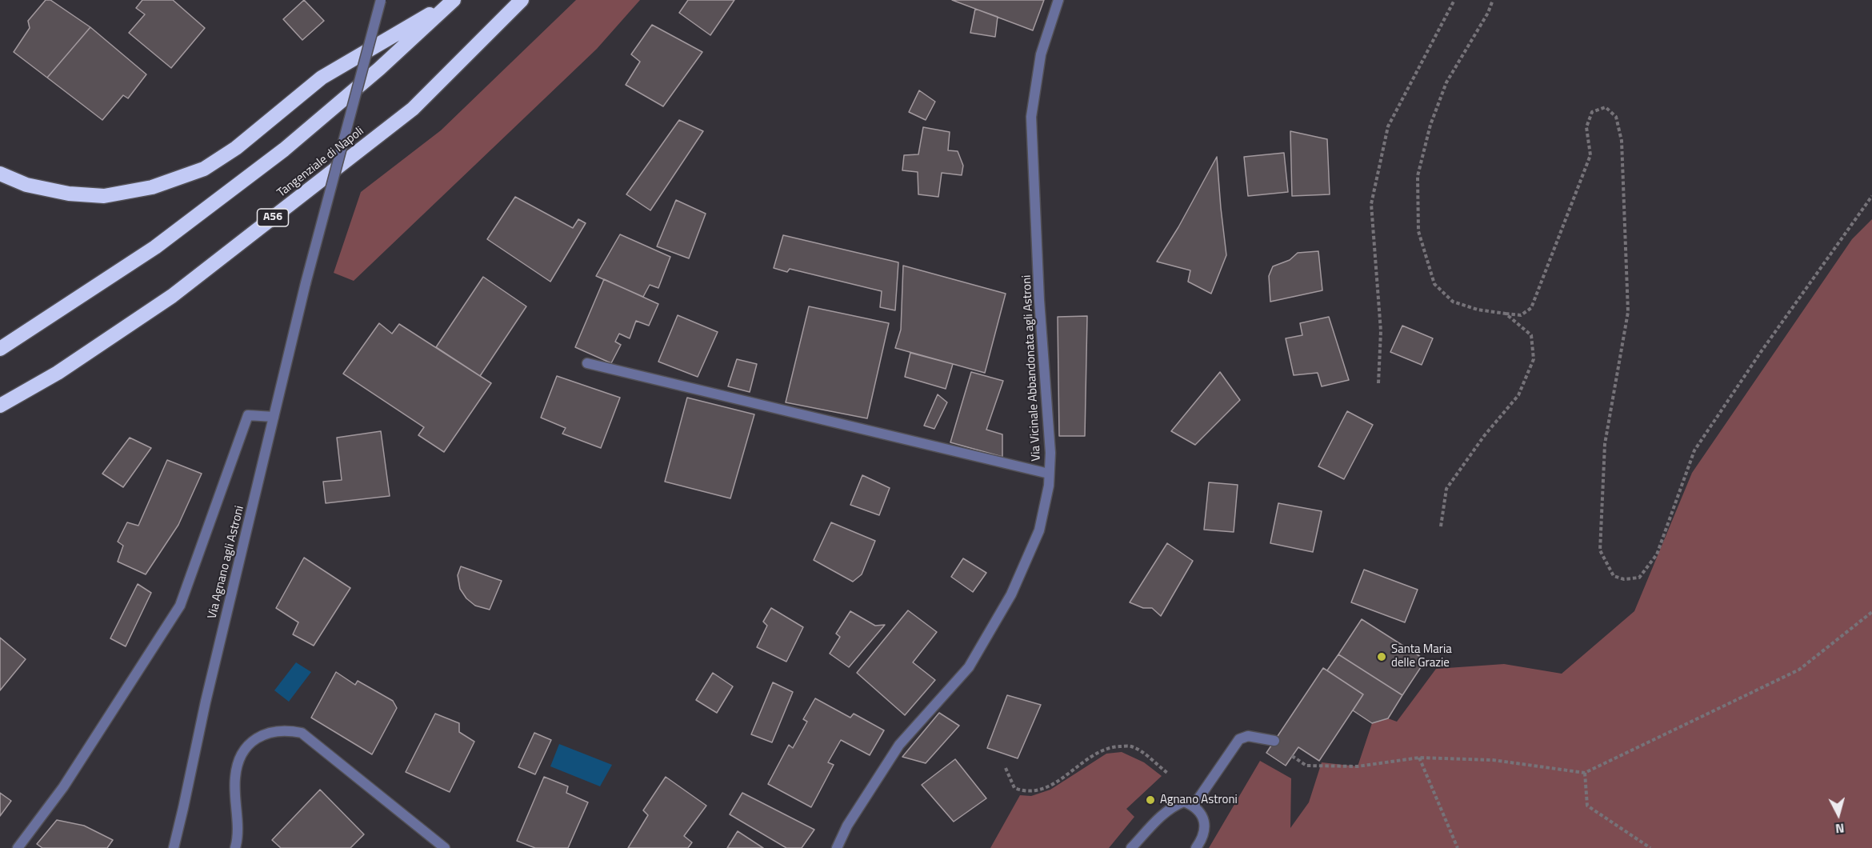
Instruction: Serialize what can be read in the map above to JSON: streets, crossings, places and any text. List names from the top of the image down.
{
  "streets": {
    "highway": ["Tangenziale di Napoli", "A56"],
    "street": ["Via Vicinale Abbandonata agli Astroni", "Via Agnano agli Astroni"]
  },
  "places": ["Santa Maria delle Grazie", "Agnano Astroni"],
  "north": "bottom"
}
